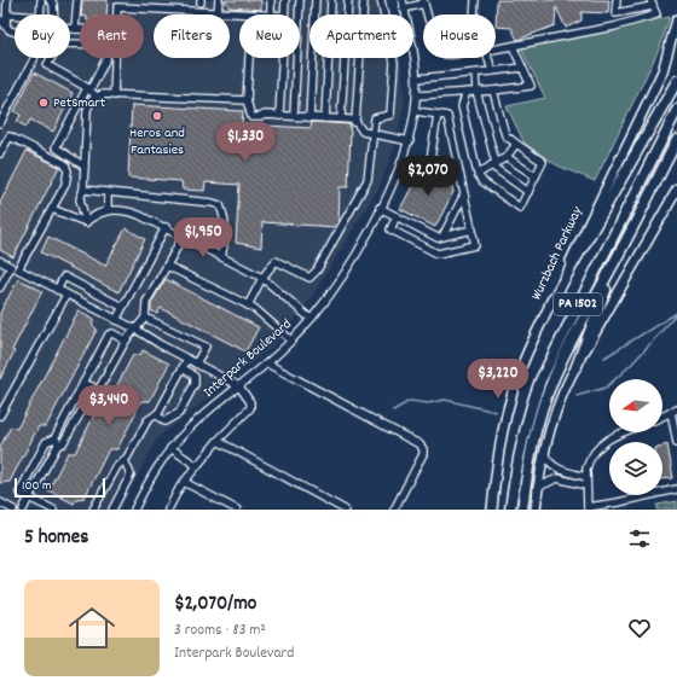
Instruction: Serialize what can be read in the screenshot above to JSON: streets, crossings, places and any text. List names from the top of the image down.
{
  "streets": {
    "highway": ["PA 1502"],
    "main road": ["Wurzbach Parkway"],
    "street": ["Interpark Boulevard"]
  },
  "places": ["PetSmart", "Heros and Fantasies"],
  "scale_bar": "100 m",
  "north": "left",
  "page": {
    "chip": [
      "Buy",
      "Rent",
      "Filters",
      "New",
      "Apartment",
      "House"
    ],
    "price": [
      "$1,330",
      "$2,070",
      "$1,950",
      "$3,220",
      "$3,440"
    ],
    "scale": "100 m",
    "heading": "5 homes",
    "list": [
      {
        "name": "$2,070/mo",
        "note": "3 rooms · 83 m² · Interpark Boulevard"
      }
    ]
  }
}
